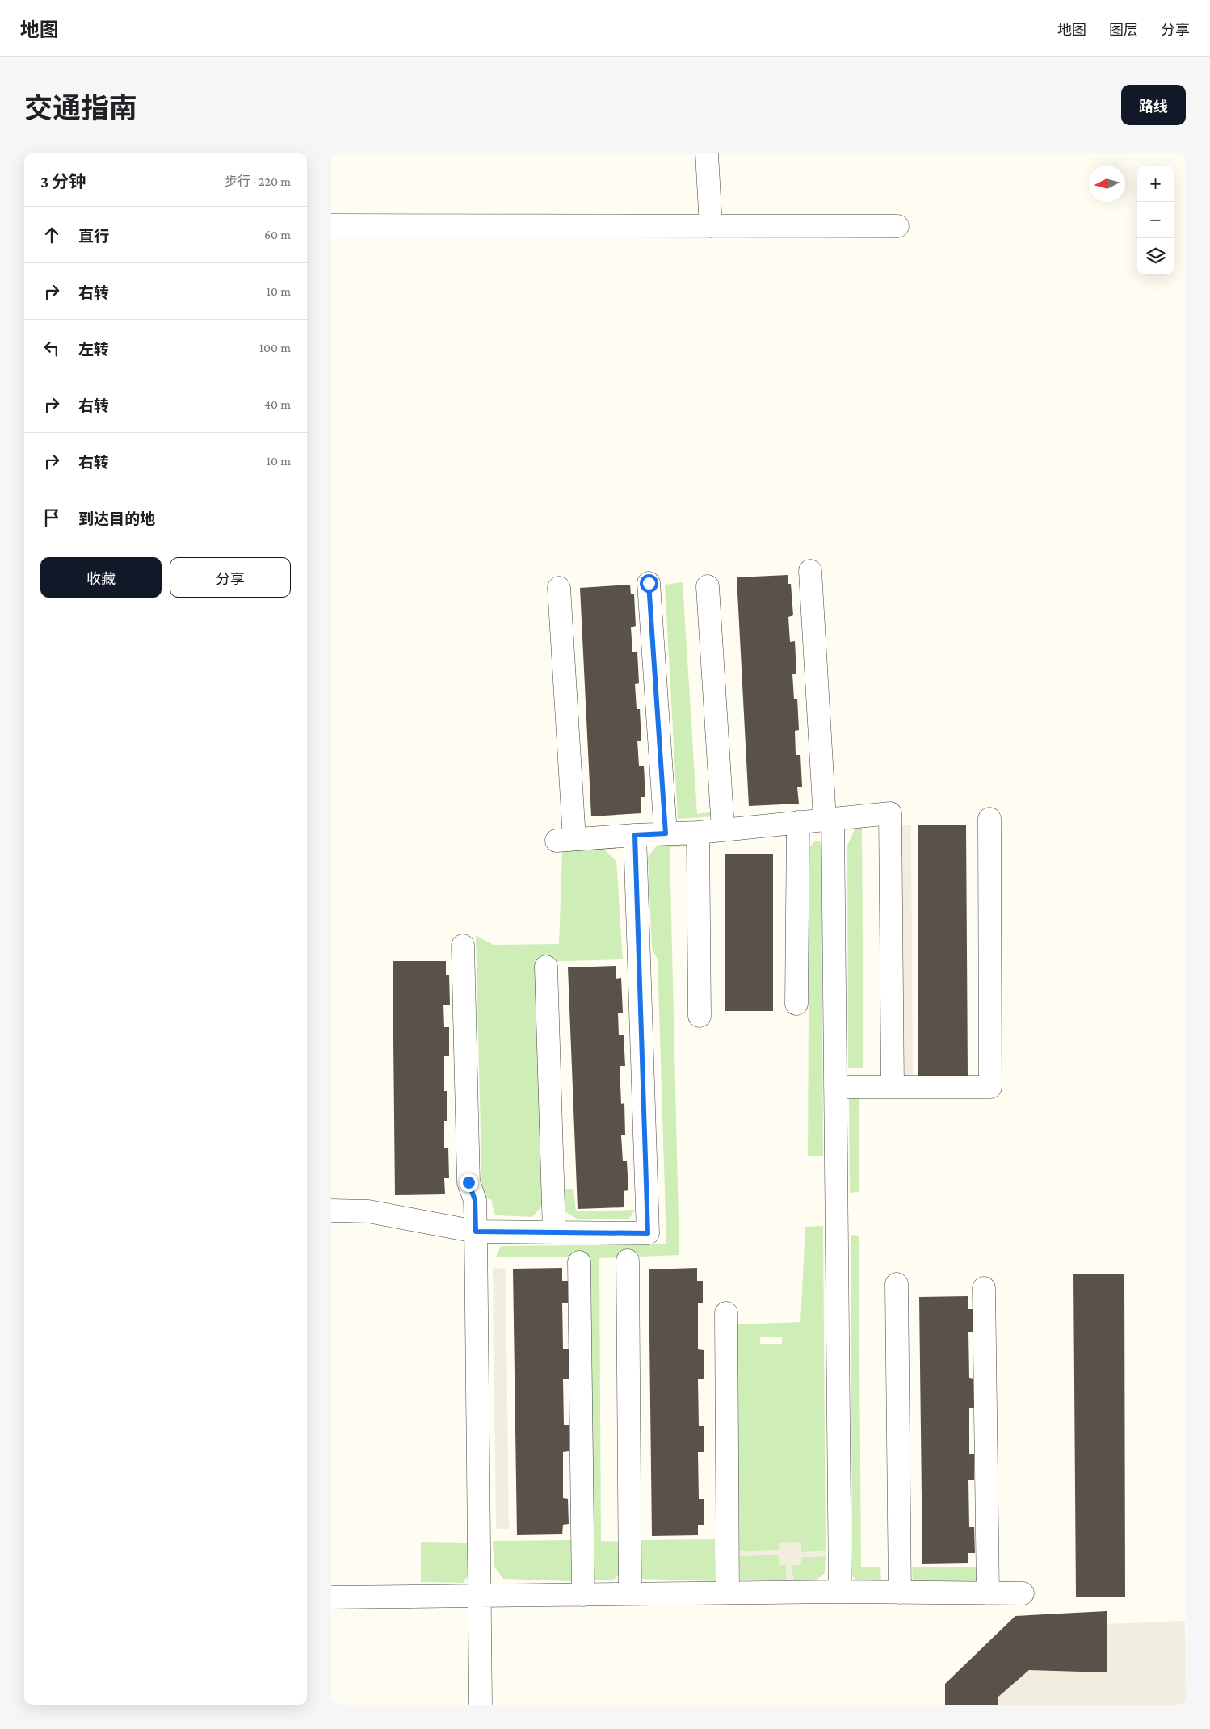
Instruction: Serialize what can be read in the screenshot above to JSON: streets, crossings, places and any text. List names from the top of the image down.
{
  "north": "left",
  "page": {
    "header": "地图",
    "nav": ["地图", "图层", "分享"],
    "title": "交通指南",
    "buttons": [
      "路线",
      ["收藏", "分享"]
    ],
    "heading": ["3 分钟", "步行 · 220 m"],
    "map_buttons": ["+", "−"],
    "list": [
      ["直行", "60 m"],
      ["右转", "10 m"],
      ["左转", "100 m"],
      ["右转", "40 m"],
      ["右转", "10 m"],
      "到达目的地"
    ]
  }
}
